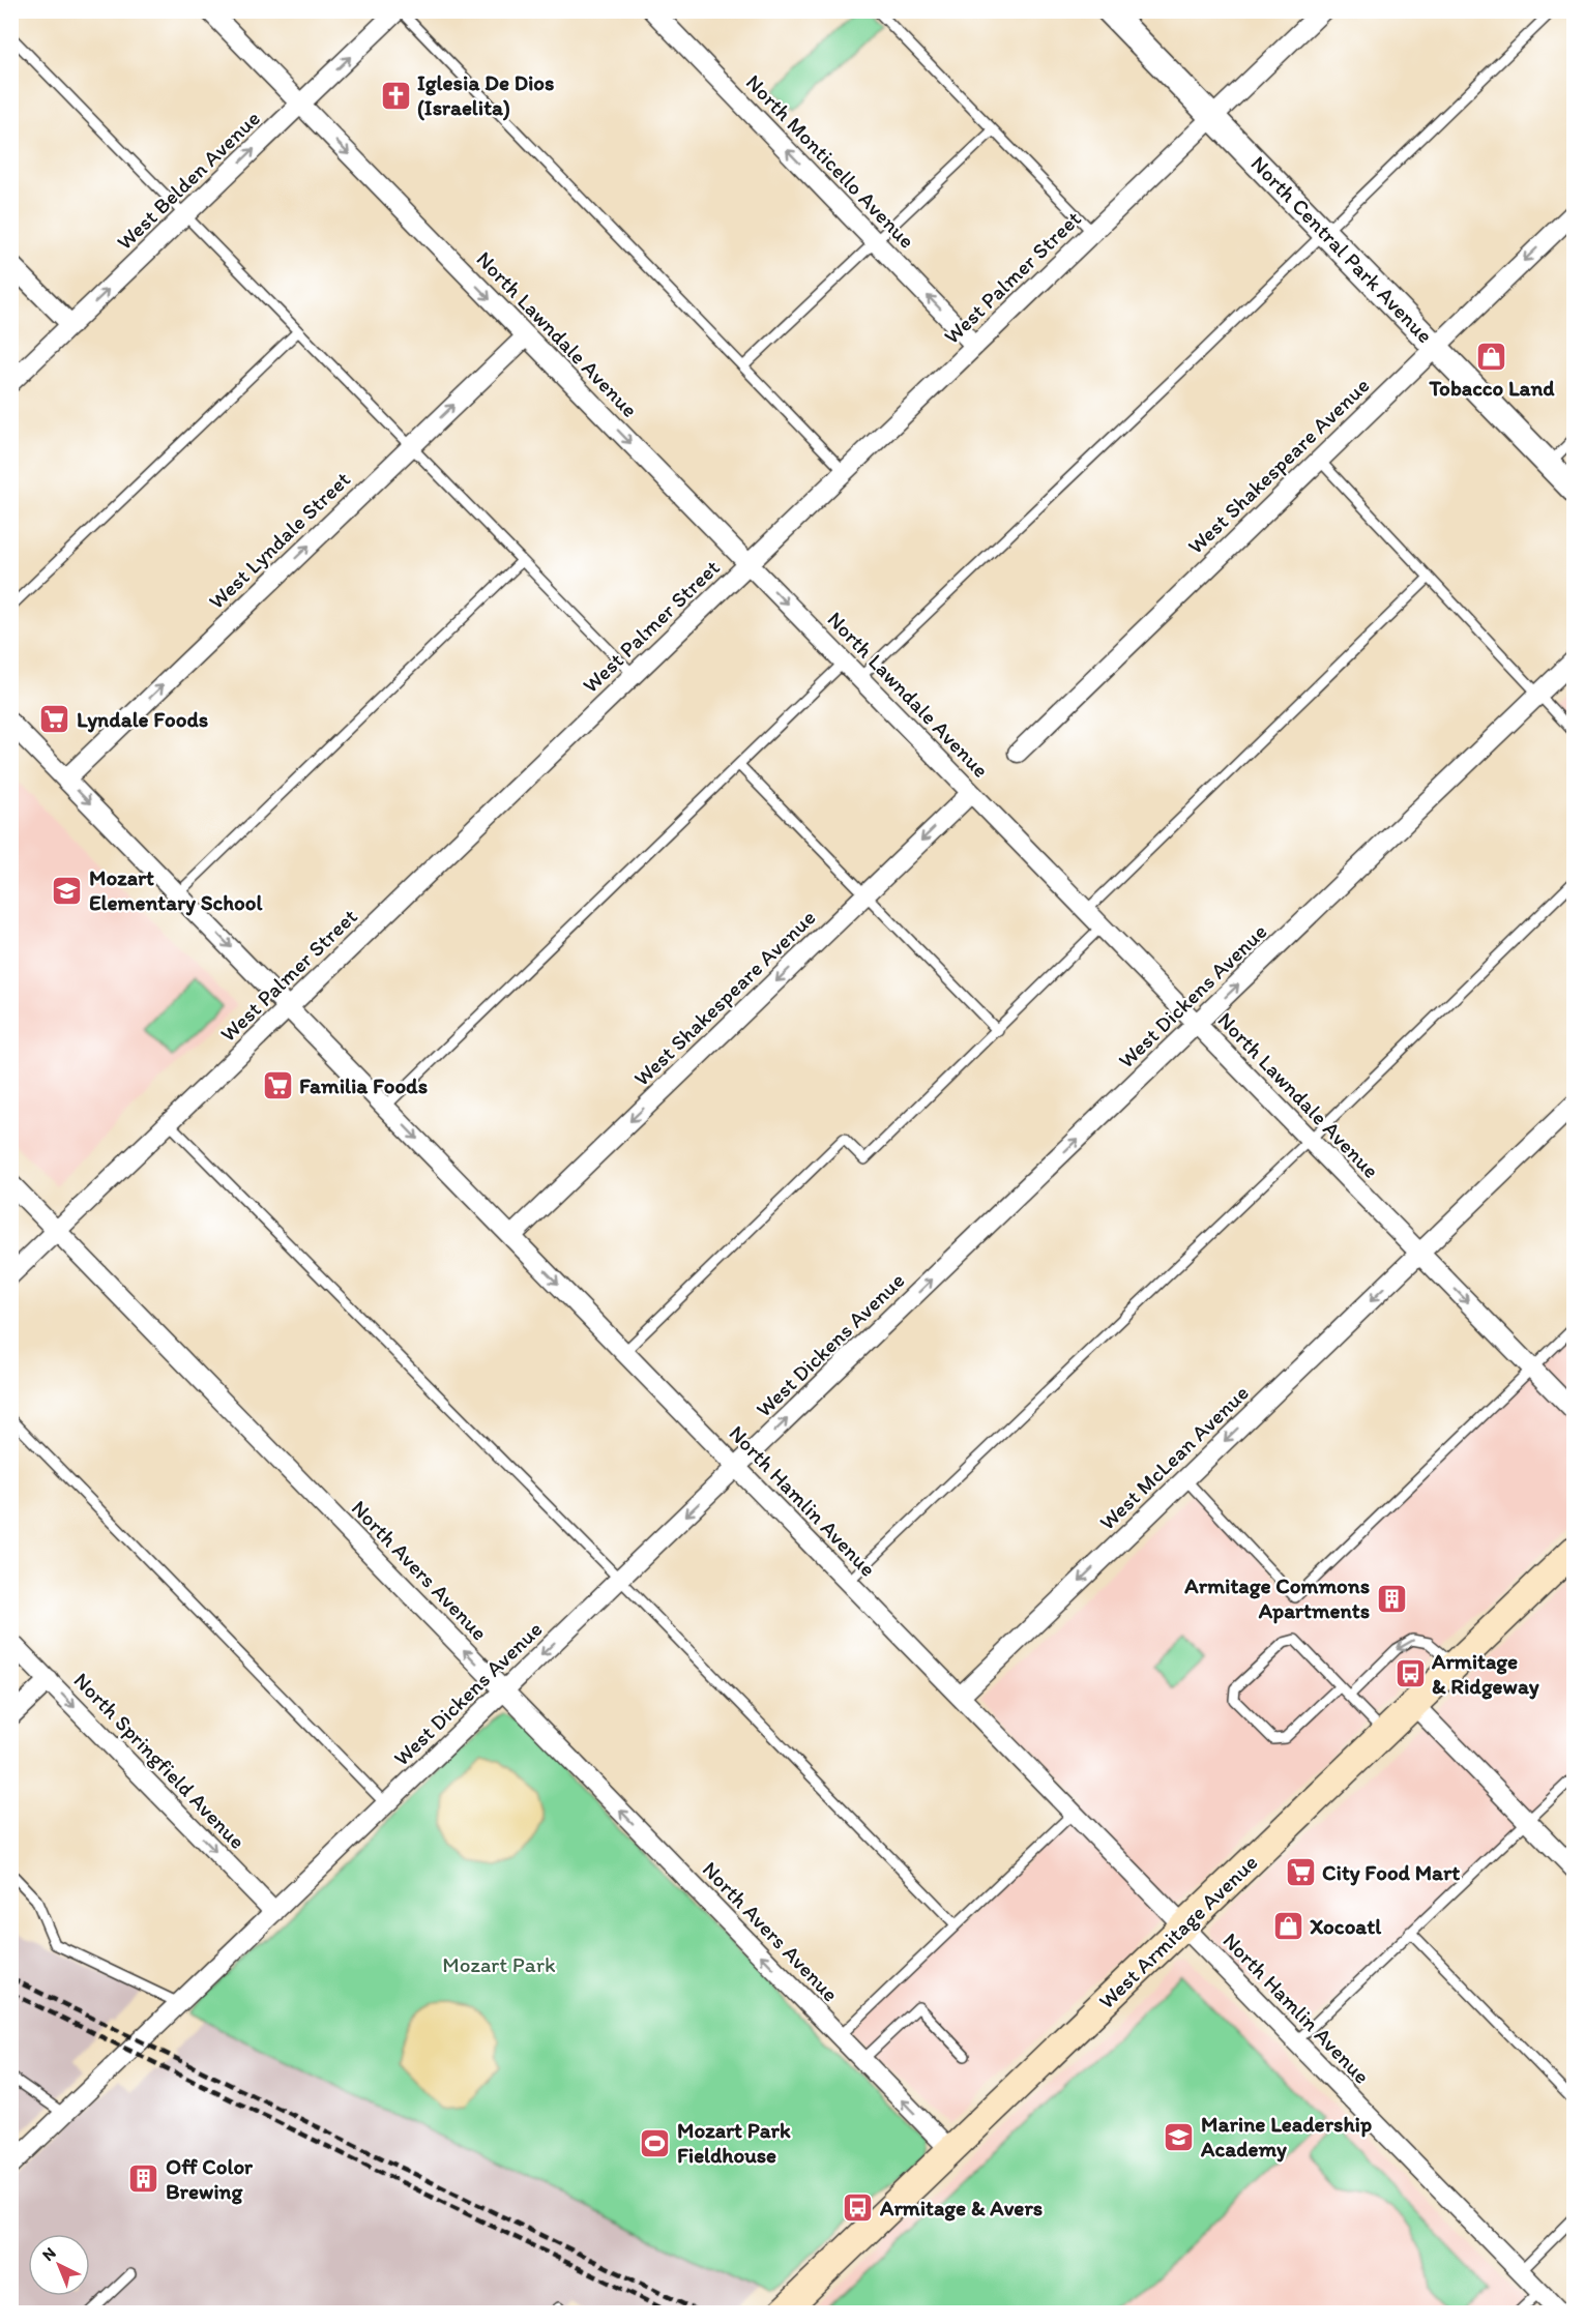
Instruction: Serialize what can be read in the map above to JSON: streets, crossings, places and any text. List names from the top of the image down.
{
  "streets": {
    "main road": ["West Armitage Avenue"],
    "street": [
      "North Monticello Avenue",
      "West Belden Avenue",
      "North Central Park Avenue",
      "West Palmer Street",
      "North Lawndale Avenue",
      "West Shakespeare Avenue",
      "West Lyndale Street",
      "West Dickens Avenue",
      "West McLean Avenue",
      "North Hamlin Avenue",
      "North Avers Avenue",
      "North Springfield Avenue"
    ]
  },
  "crossings": [
    ["North Monticello Avenue", "West Palmer Street"],
    ["West Belden Avenue", "North Lawndale Avenue"],
    ["North Central Park Avenue", "West Palmer Street"],
    ["North Central Park Avenue", "West Shakespeare Avenue"],
    ["West Palmer Street", "North Lawndale Avenue"],
    ["West Palmer Street", "North Hamlin Avenue"],
    ["West Palmer Street", "North Avers Avenue"],
    ["North Lawndale Avenue", "West Shakespeare Avenue"],
    ["North Lawndale Avenue", "West Lyndale Street"],
    ["North Lawndale Avenue", "West Dickens Avenue"],
    ["North Lawndale Avenue", "West McLean Avenue"],
    ["West Shakespeare Avenue", "North Hamlin Avenue"],
    ["West Lyndale Street", "North Hamlin Avenue"],
    ["West Dickens Avenue", "North Hamlin Avenue"],
    ["West Dickens Avenue", "North Avers Avenue"],
    ["West Dickens Avenue", "North Springfield Avenue"],
    ["West McLean Avenue", "North Hamlin Avenue"],
    ["North Hamlin Avenue", "West Armitage Avenue"],
    ["North Avers Avenue", "West Armitage Avenue"]
  ],
  "one_way": [
    "North Monticello Avenue",
    "West Belden Avenue",
    "North Lawndale Avenue",
    "West Shakespeare Avenue",
    "West Lyndale Street",
    "West McLean Avenue",
    "North Avers Avenue",
    "North Springfield Avenue"
  ],
  "parks": ["Mozart Park"],
  "places": {
    "church": ["Iglesia De Dios (Israelita)"],
    "shop": ["Tobacco Land", "Xocoatl"],
    "supermarket": ["Lyndale Foods", "Familia Foods", "City Food Mart"],
    "school or university": ["Mozart Elementary School", "Marine Leadership Academy"],
    "building": ["Armitage Commons Apartments", "Off Color Brewing"],
    "bus stop": ["Armitage & Ridgeway", "Armitage & Avers"],
    "sports": ["Mozart Park Fieldhouse"]
  },
  "north": "top left"
}
